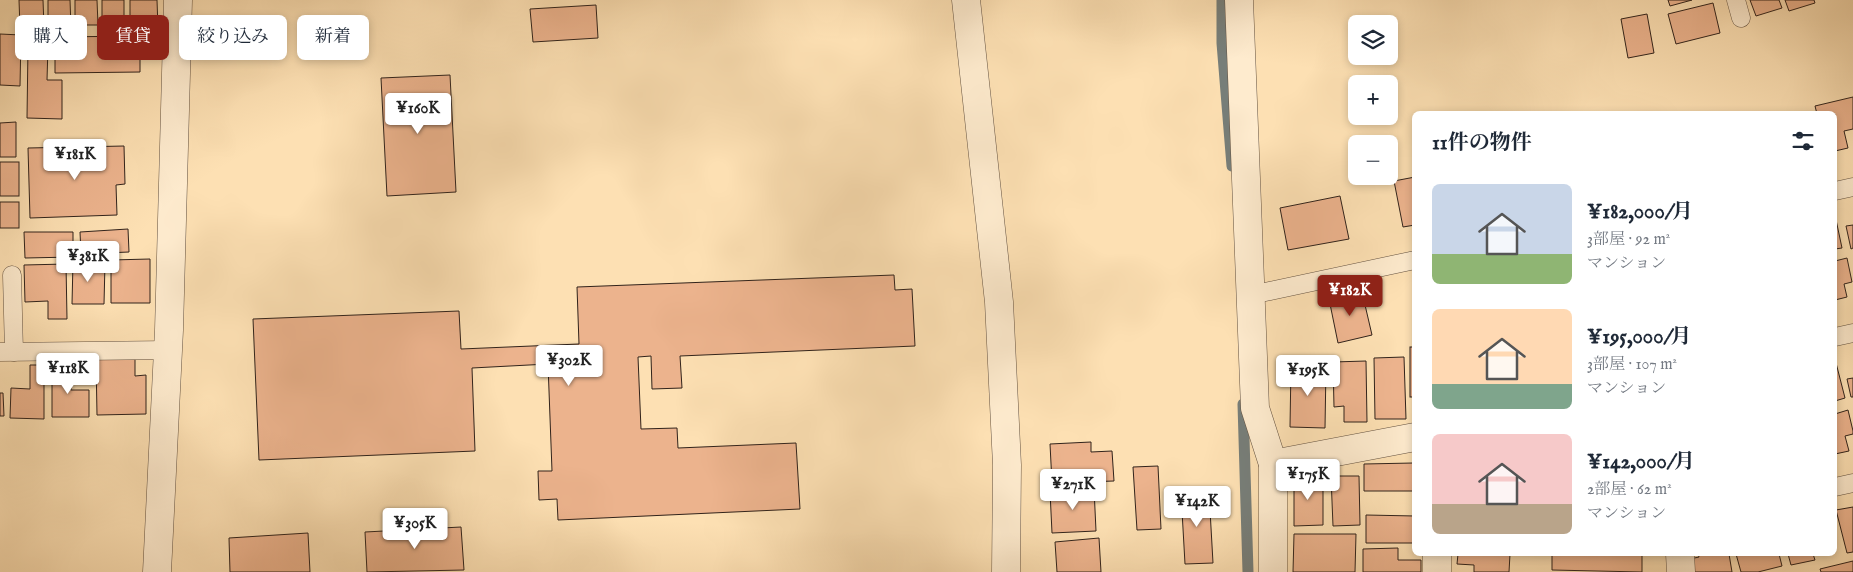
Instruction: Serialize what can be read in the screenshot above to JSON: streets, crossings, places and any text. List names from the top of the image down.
{
  "page": {
    "map_buttons": ["+", "−"],
    "chip": [
      "購入",
      "賃貸",
      "絞り込み",
      "新着"
    ],
    "price": [
      "¥160K",
      "¥181K",
      "¥381K",
      "¥182K",
      "¥302K",
      "¥118K",
      "¥195K",
      "¥175K",
      "¥271K",
      "¥142K",
      "¥305K"
    ],
    "heading": "11件の物件",
    "list": [
      {
        "name": "¥182,000/月",
        "note": "3部屋 · 92 m² · マンション"
      },
      {
        "name": "¥195,000/月",
        "note": "3部屋 · 107 m² · マンション"
      },
      {
        "name": "¥142,000/月",
        "note": "2部屋 · 62 m² · マンション"
      }
    ]
  }
}
